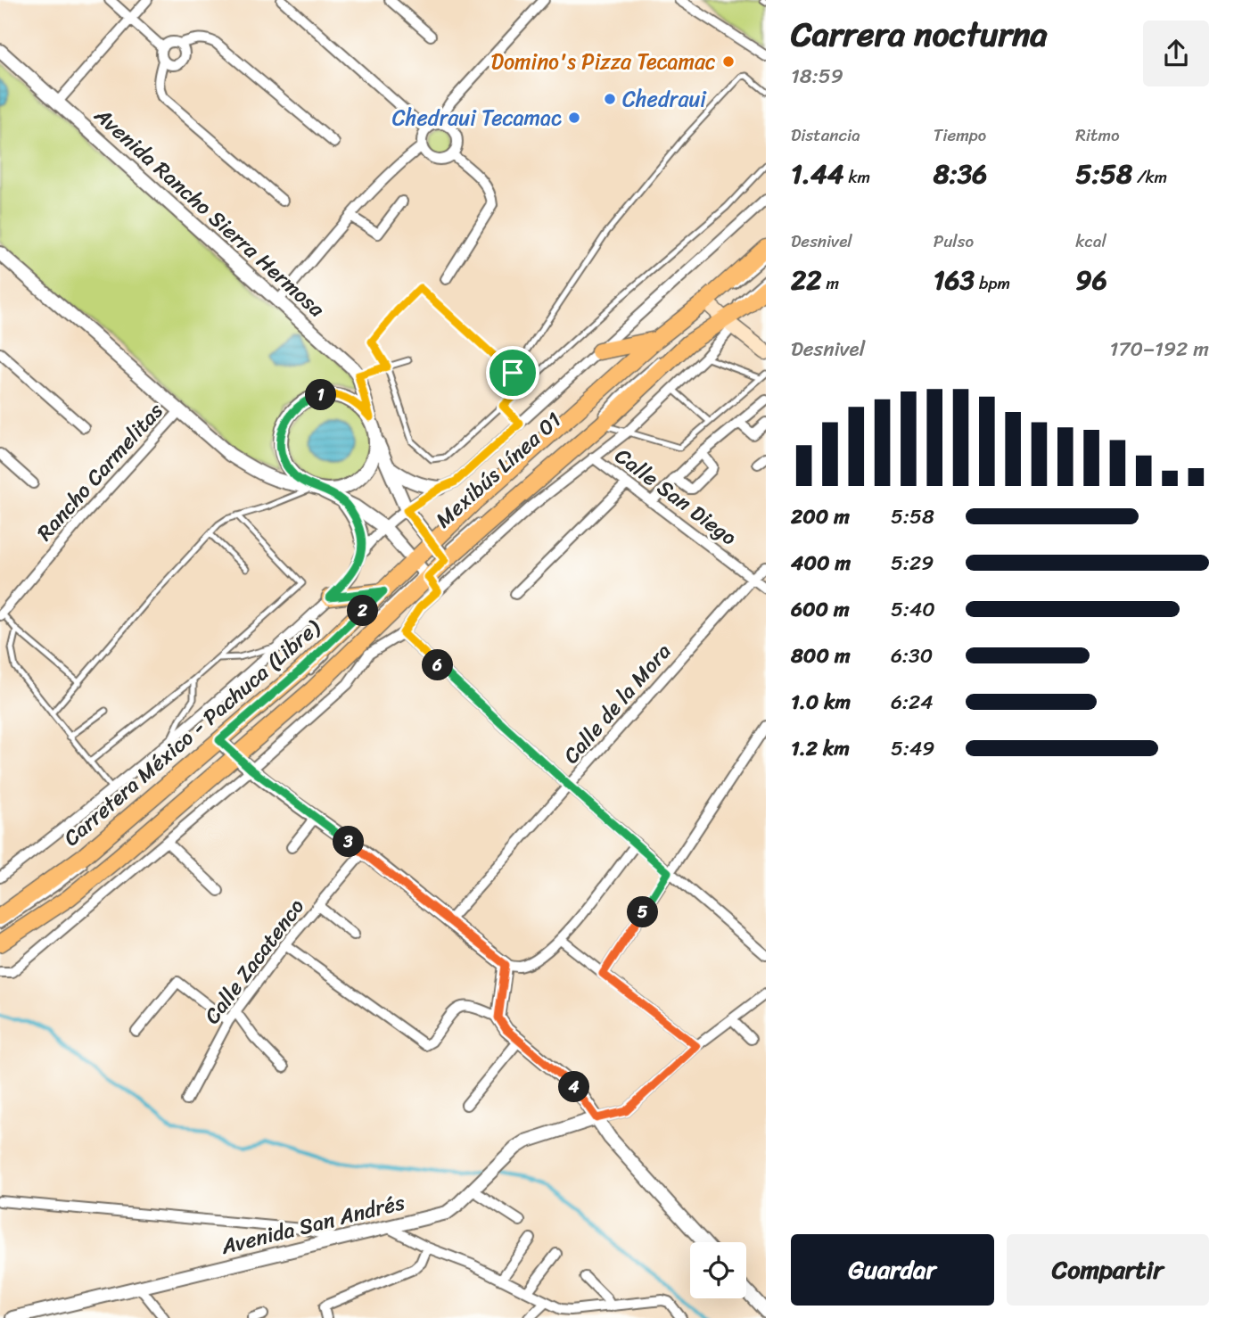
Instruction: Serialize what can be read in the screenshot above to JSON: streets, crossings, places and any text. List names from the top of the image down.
{
  "streets": {
    "main road": ["Carretera México - Pachuca (Libre)"],
    "street": [
      "Avenida Rancho Sierra Hermosa",
      "Rancho Carmelitas",
      "Calle San Diego",
      "Calle de la Mora",
      "Calle Zacatenco",
      "Avenida San Andrés"
    ],
    "lane": ["Mexibús Línea 01"]
  },
  "crossings": [
    ["Mexibús Línea 01", "Carretera México - Pachuca (Libre)"],
    ["Calle San Diego", "Calle de la Mora"]
  ],
  "places": ["Domino's Pizza Tecamac", "Chedraui", "Chedraui Tecamac"],
  "page": {
    "heading": ["Carrera nocturna", "18:59"],
    "stats": [
      ["Distancia", "1.44 km"],
      ["Tiempo", "8:36"],
      ["Ritmo", "5:58 /km"],
      ["Desnivel", "22 m"],
      ["Pulso", "163 bpm"],
      ["kcal", "96"]
    ],
    "chart": ["Desnivel", "170–192 m"],
    "pins": [
      "1",
      "2",
      "6",
      "3",
      "5",
      "4"
    ],
    "list": [
      {
        "name": "200 m",
        "note": "5:58"
      },
      {
        "name": "400 m",
        "note": "5:29"
      },
      {
        "name": "600 m",
        "note": "5:40"
      },
      {
        "name": "800 m",
        "note": "6:30"
      },
      {
        "name": "1.0 km",
        "note": "6:24"
      },
      {
        "name": "1.2 km",
        "note": "5:49"
      }
    ],
    "buttons": ["Guardar", "Compartir"]
  }
}
